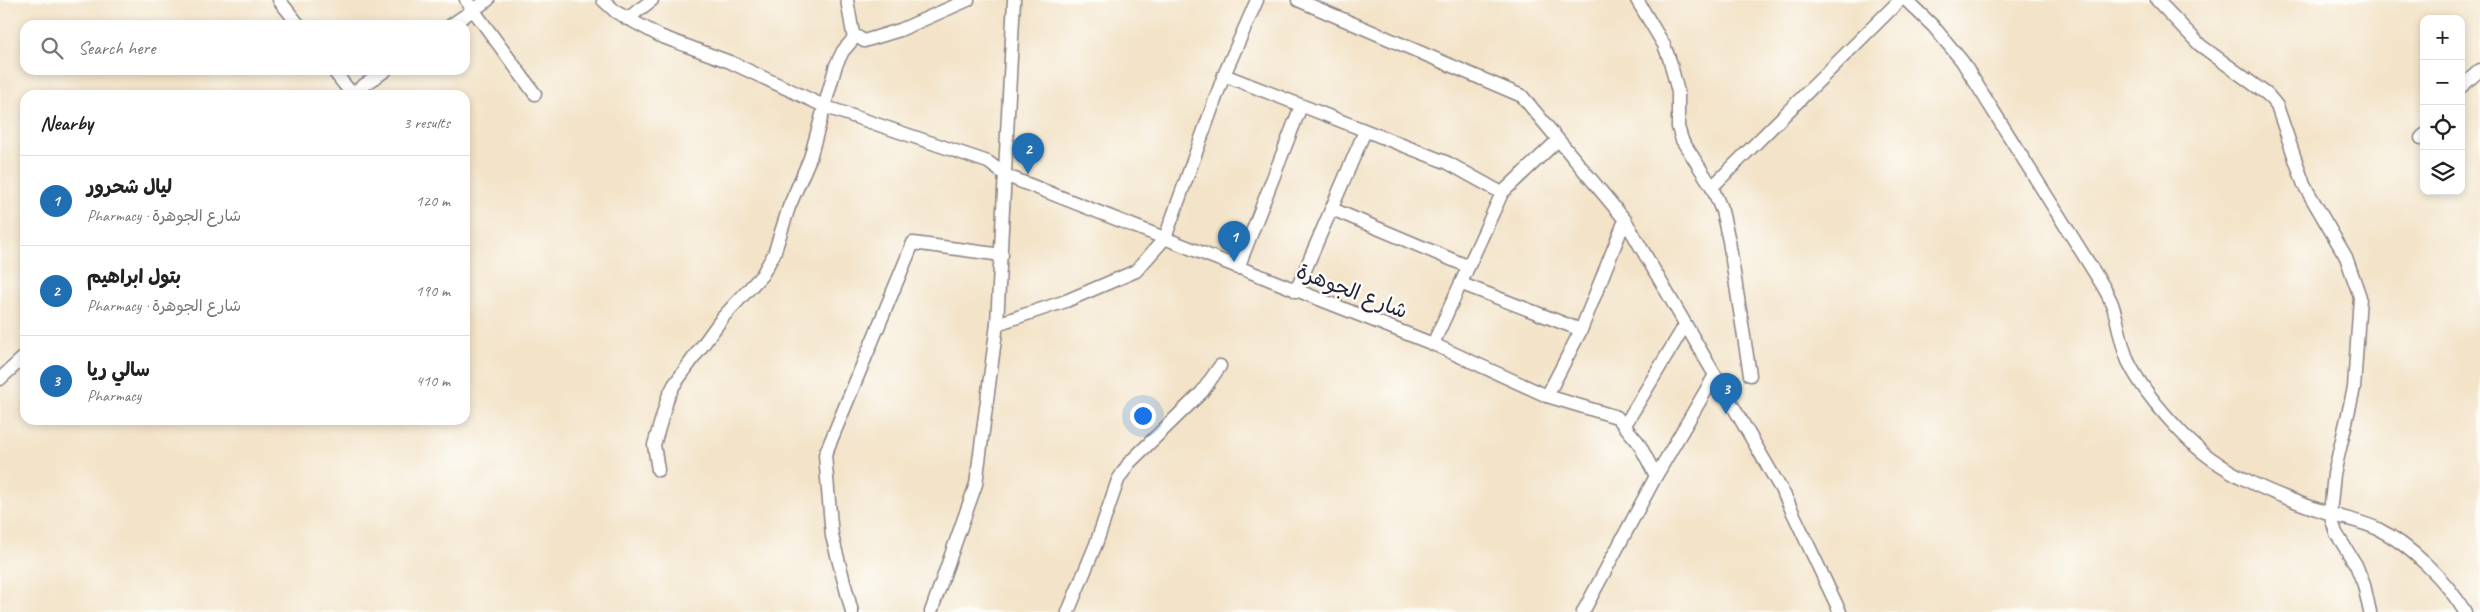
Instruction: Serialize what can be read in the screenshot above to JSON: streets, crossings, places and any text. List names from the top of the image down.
{
  "streets": {
    "street": ["شارع الجوهرة"]
  },
  "page": {
    "map_buttons": ["+", "−"],
    "search": "Search here",
    "heading": ["Nearby", "3 results"],
    "pins": ["2", "1", "3"],
    "list": [
      {
        "mark": "1",
        "name": "ليال شحرور",
        "note": "Pharmacy · شارع الجوهرة",
        "value": "120 m"
      },
      {
        "mark": "2",
        "name": "بتول ابراهيم",
        "note": "Pharmacy · شارع الجوهرة",
        "value": "190 m"
      },
      {
        "mark": "3",
        "name": "سالي ريا",
        "note": "Pharmacy",
        "value": "410 m"
      }
    ]
  }
}
